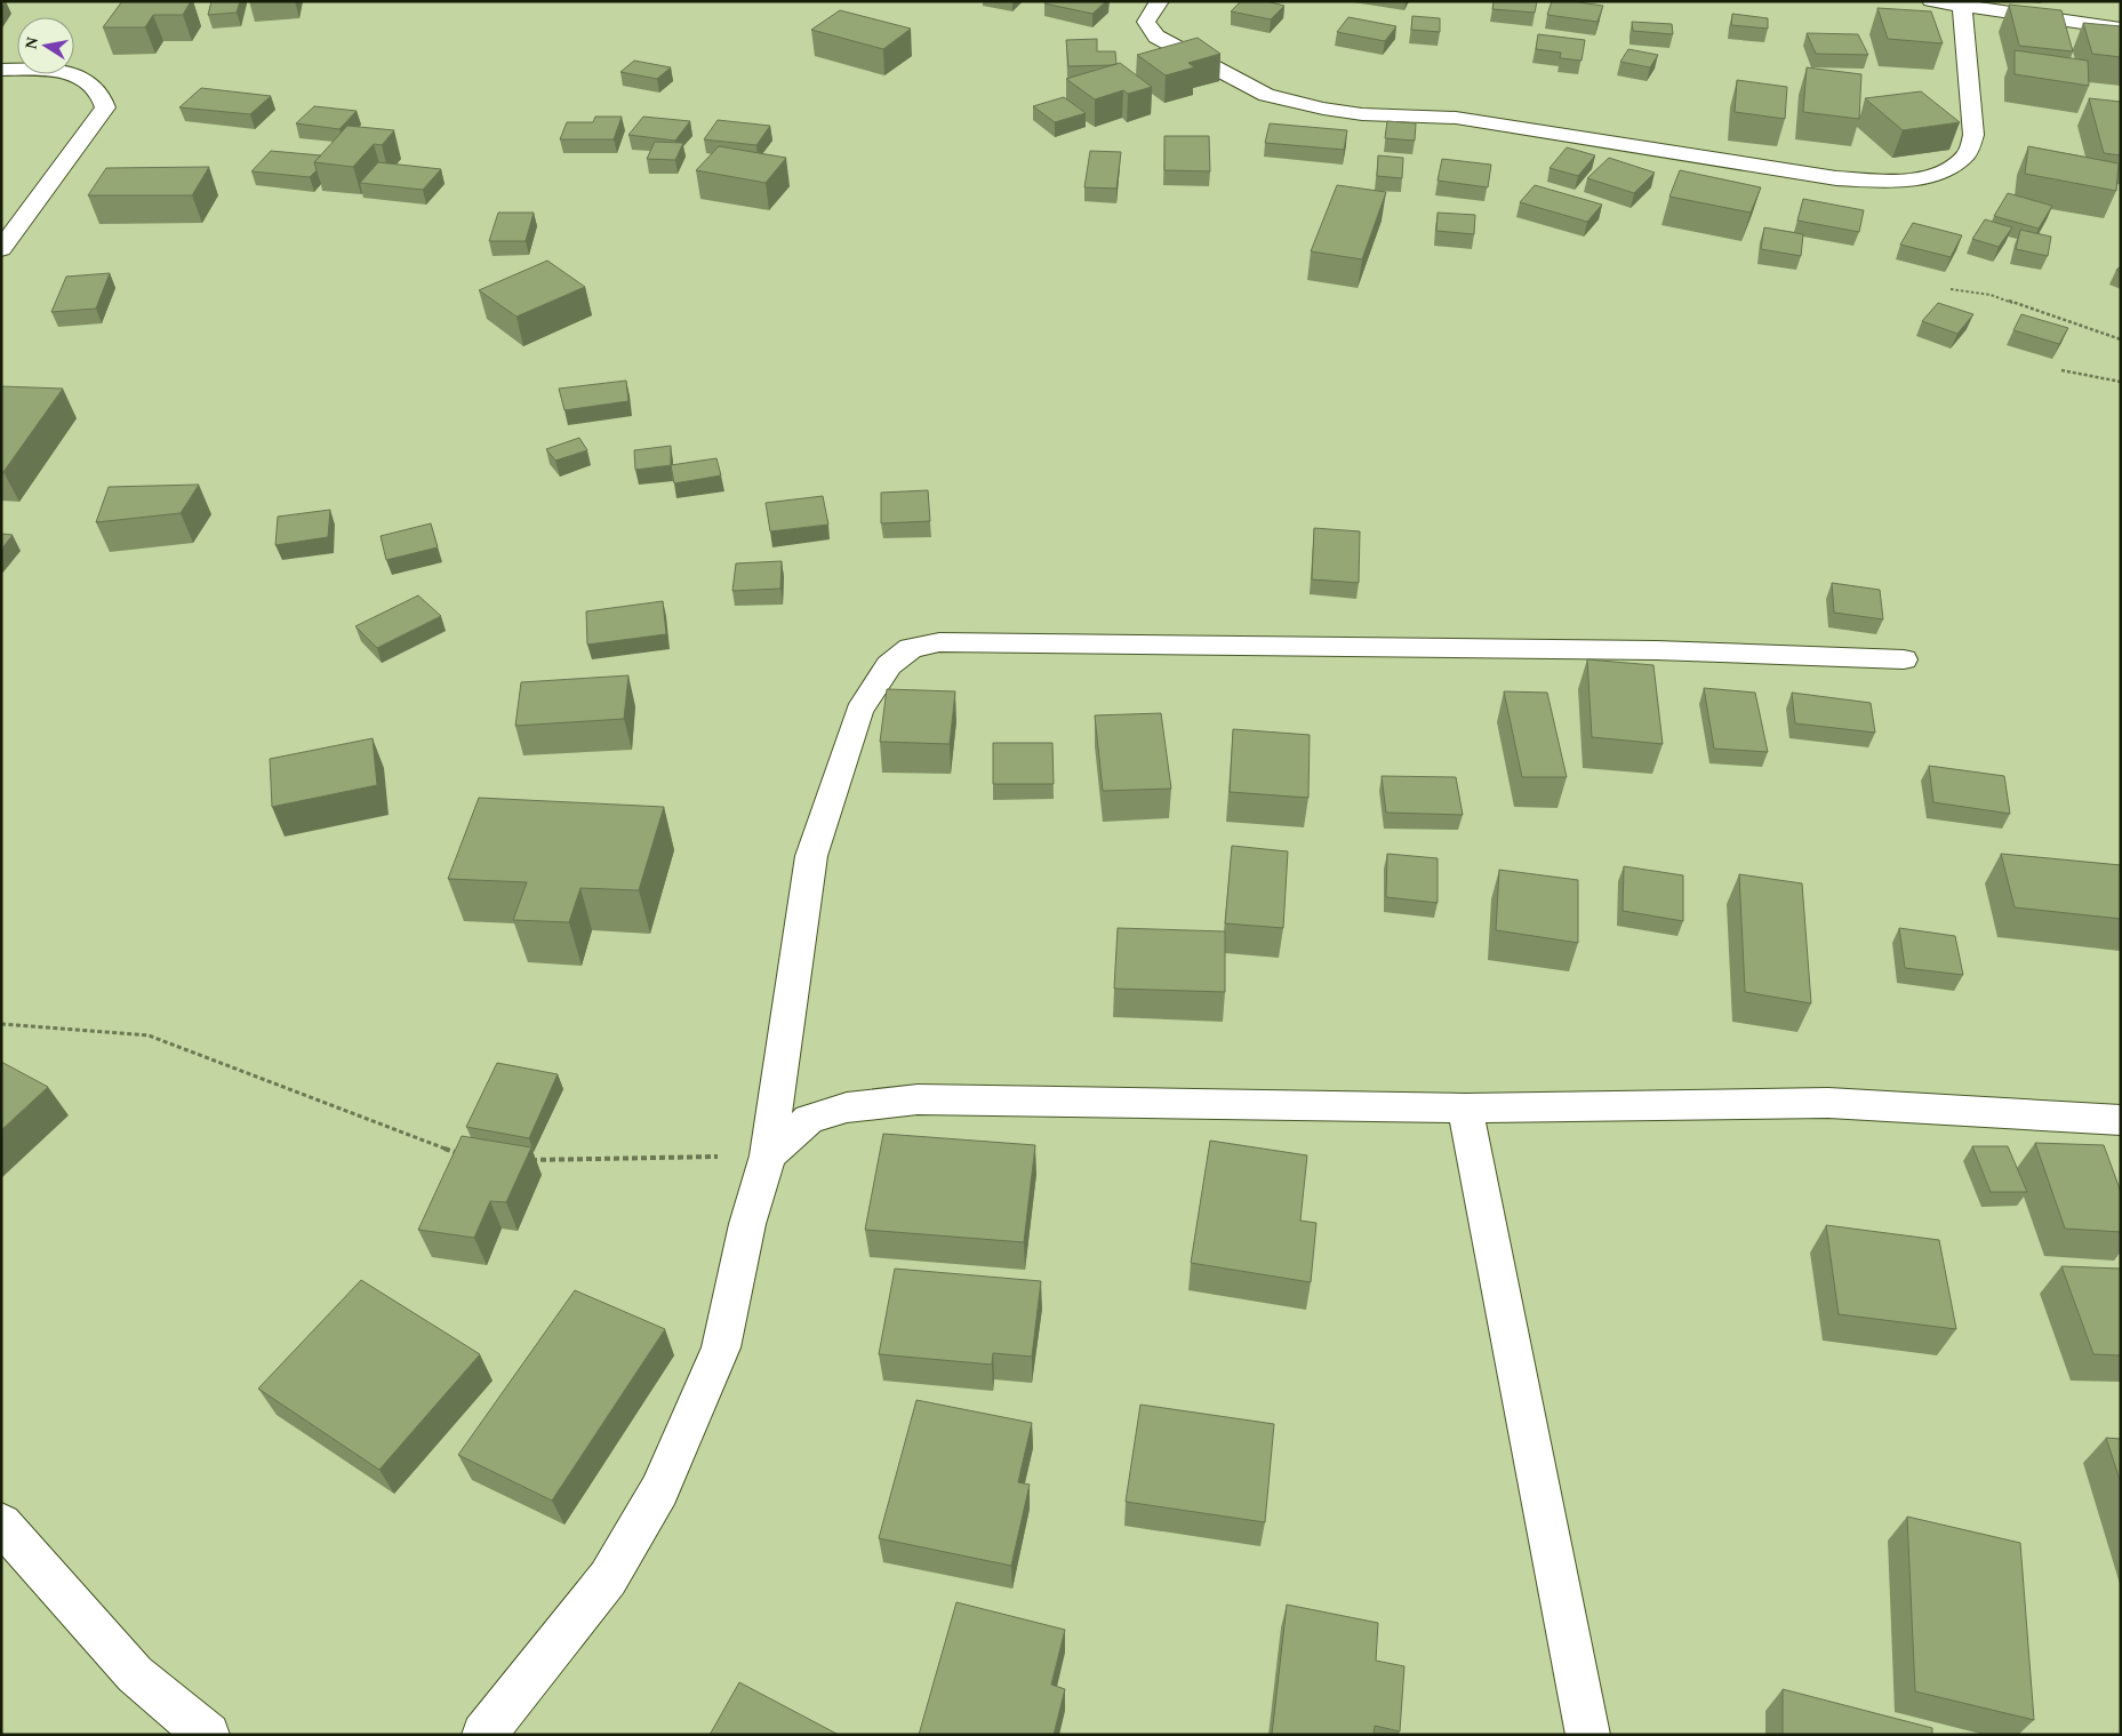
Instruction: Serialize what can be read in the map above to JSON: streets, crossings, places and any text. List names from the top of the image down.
{
  "north": "left"
}
